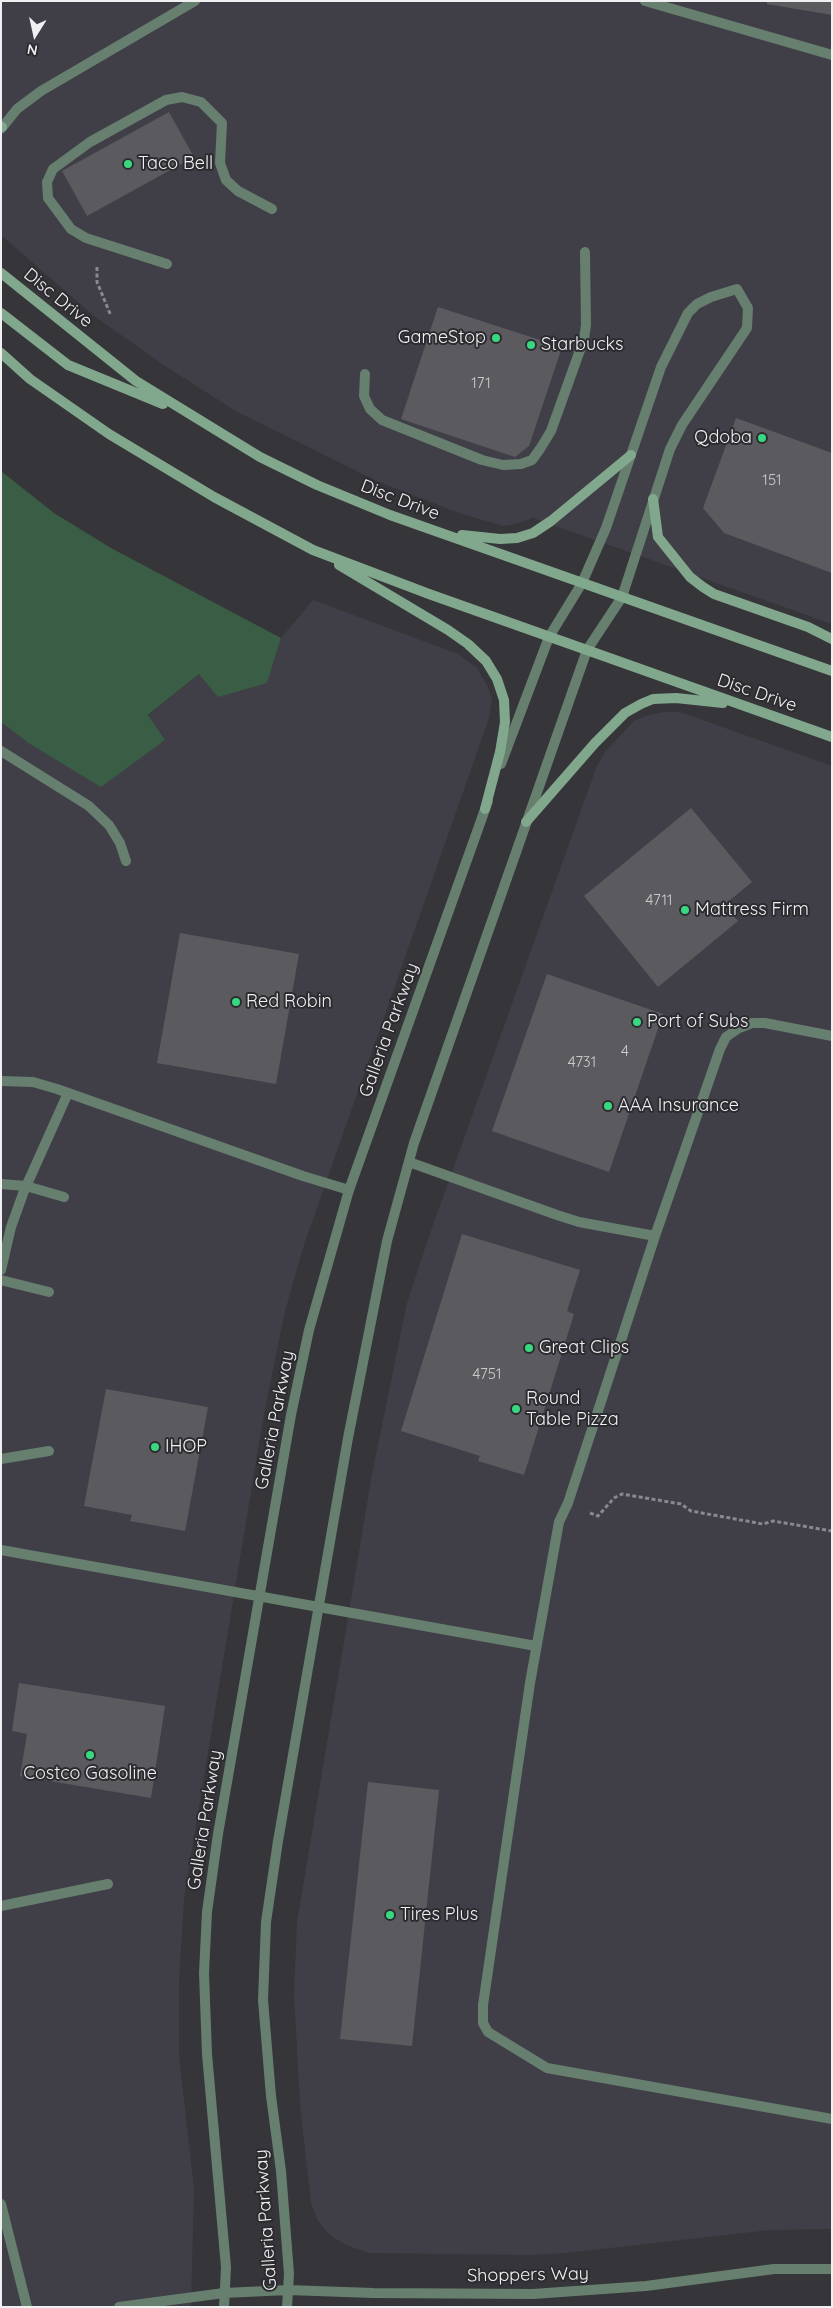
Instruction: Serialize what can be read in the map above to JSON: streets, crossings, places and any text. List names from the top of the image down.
{
  "streets": {
    "main road": ["Disc Drive"],
    "street": ["Galleria Parkway", "Shoppers Way"]
  },
  "crossings": [
    ["Disc Drive", "Galleria Parkway"],
    ["Galleria Parkway", "Shoppers Way"]
  ],
  "places": [
    "Taco Bell",
    "GameStop",
    "Starbucks",
    "Qdoba",
    "Mattress Firm",
    "Red Robin",
    "Port of Subs",
    "AAA Insurance",
    "Great Clips",
    "Round Table Pizza",
    "IHOP",
    "Costco Gasoline",
    "Tires Plus"
  ],
  "house_numbers": [
    "171",
    "151",
    "4711",
    "4",
    "4731",
    "4751"
  ],
  "north": "bottom"
}
